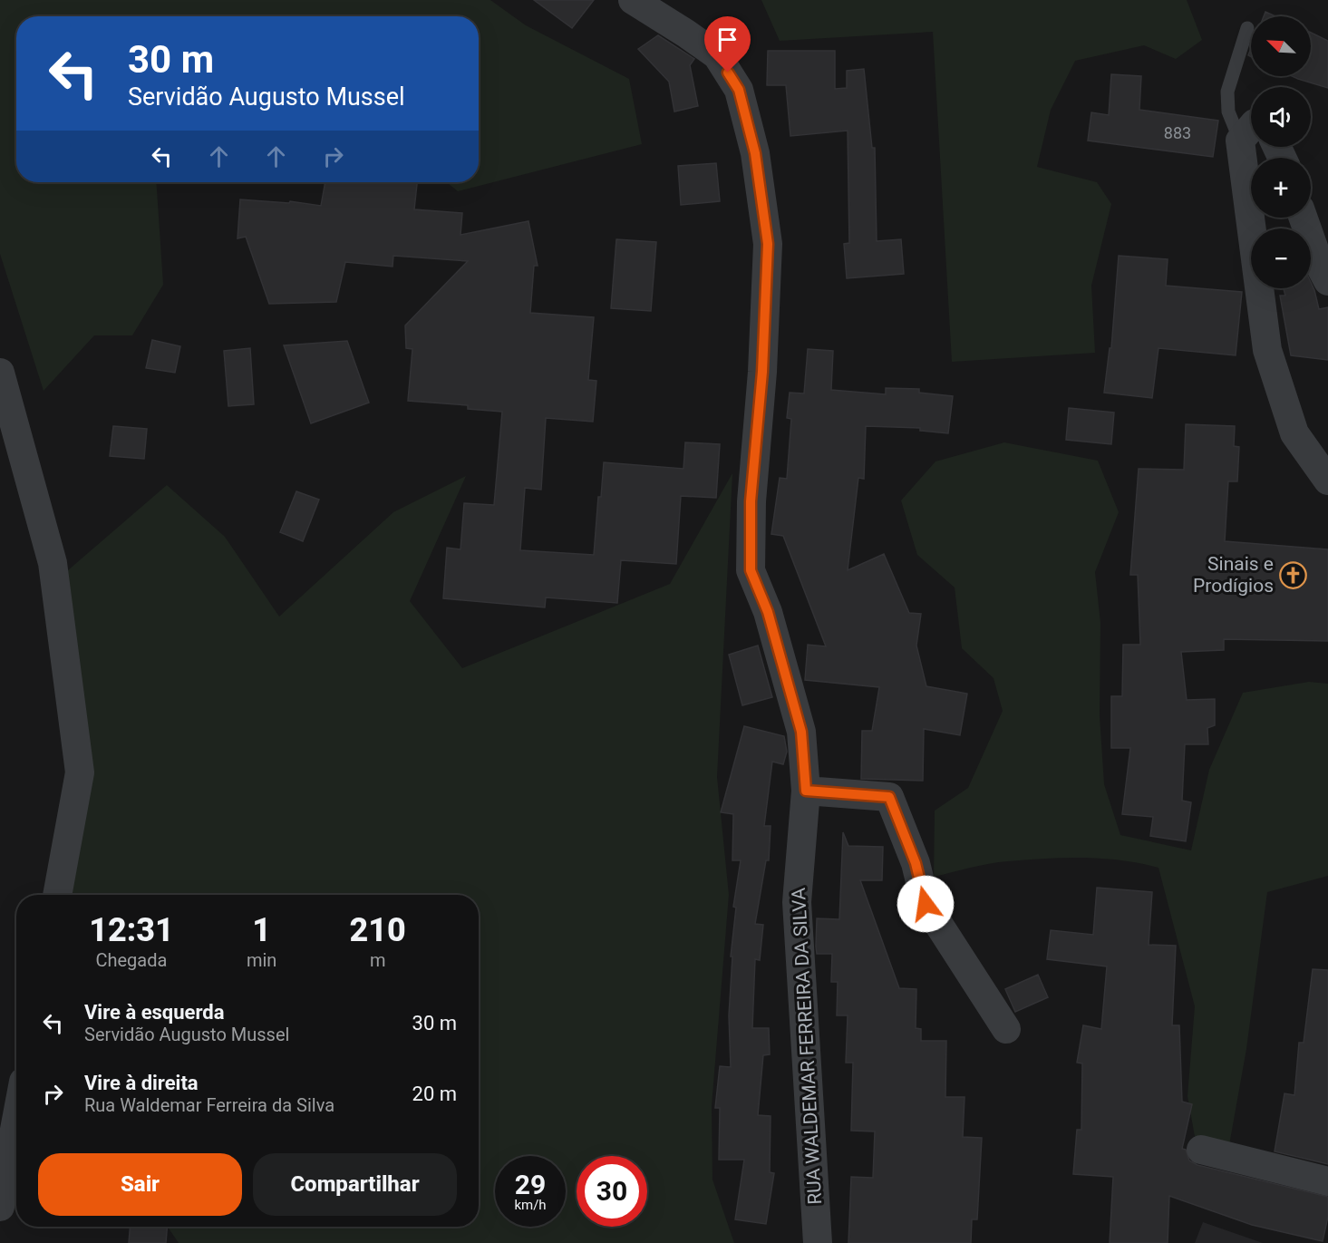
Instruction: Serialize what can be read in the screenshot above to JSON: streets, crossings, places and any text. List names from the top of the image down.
{
  "streets": {
    "street": ["RUA WALDEMAR FERREIRA DA SILVA"]
  },
  "places": {
    "church": ["Sinais e Prodígios"]
  },
  "house_numbers": ["883"],
  "north": "top left",
  "page": {
    "map_buttons": ["+", "−"],
    "turn": ["30 m", "Servidão Augusto Mussel"],
    "eta": [
      "12:31",
      "Chegada",
      "1",
      "min",
      "210",
      "m"
    ],
    "list": [
      {
        "name": "Vire à esquerda",
        "note": "Servidão Augusto Mussel",
        "value": "30 m"
      },
      {
        "name": "Vire à direita",
        "note": "Rua Waldemar Ferreira da Silva",
        "value": "20 m"
      }
    ],
    "buttons": ["Sair", "Compartilhar"],
    "speed": "29 km/h",
    "limit": "30"
  }
}
